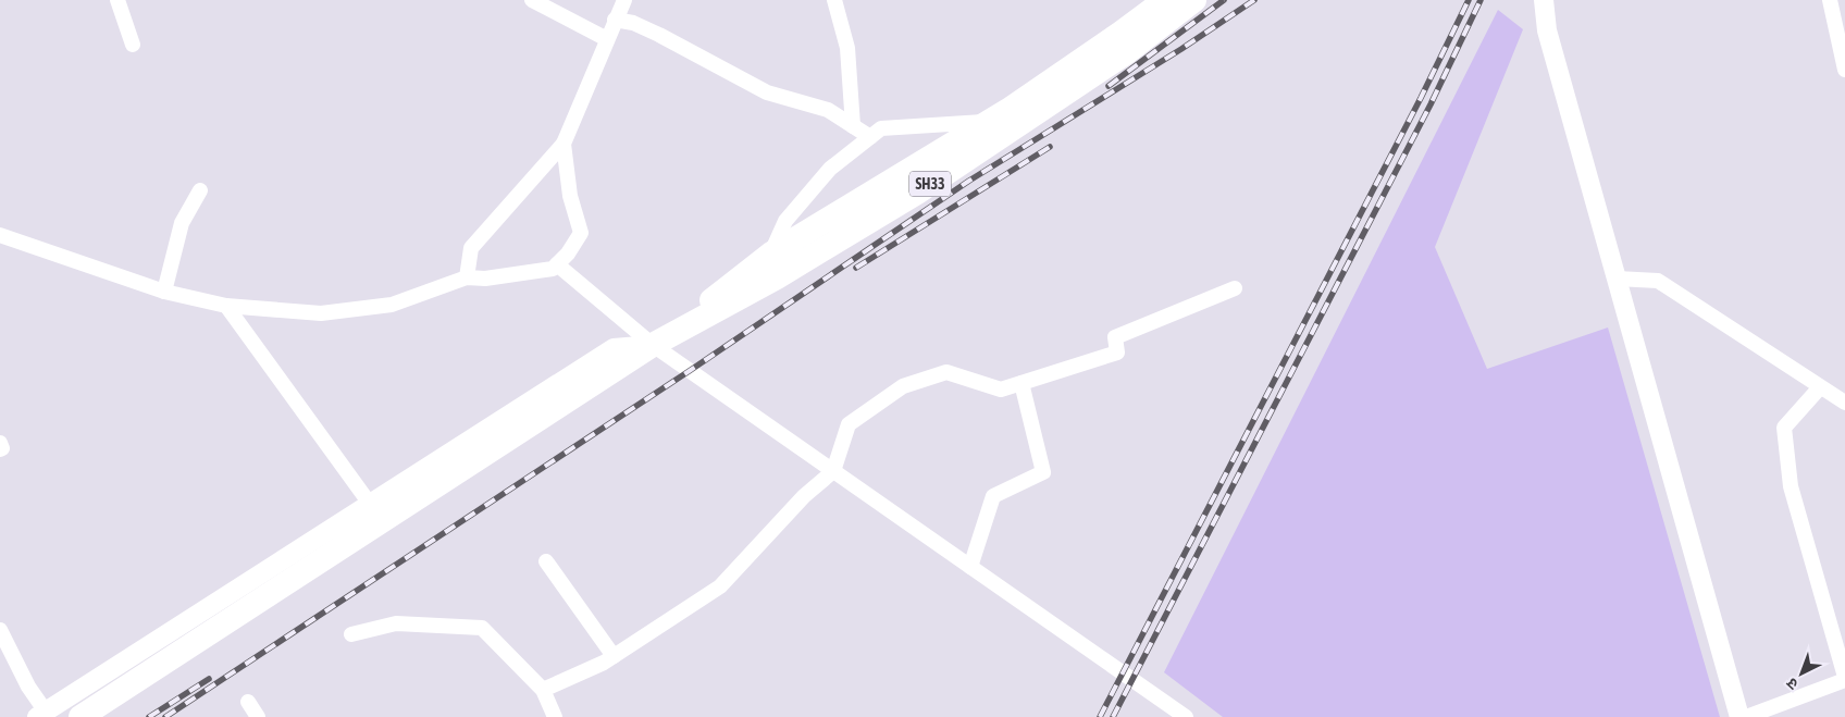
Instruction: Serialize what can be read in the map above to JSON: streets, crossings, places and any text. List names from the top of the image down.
{
  "streets": {
    "main road": ["SH33"]
  },
  "north": "bottom left"
}
